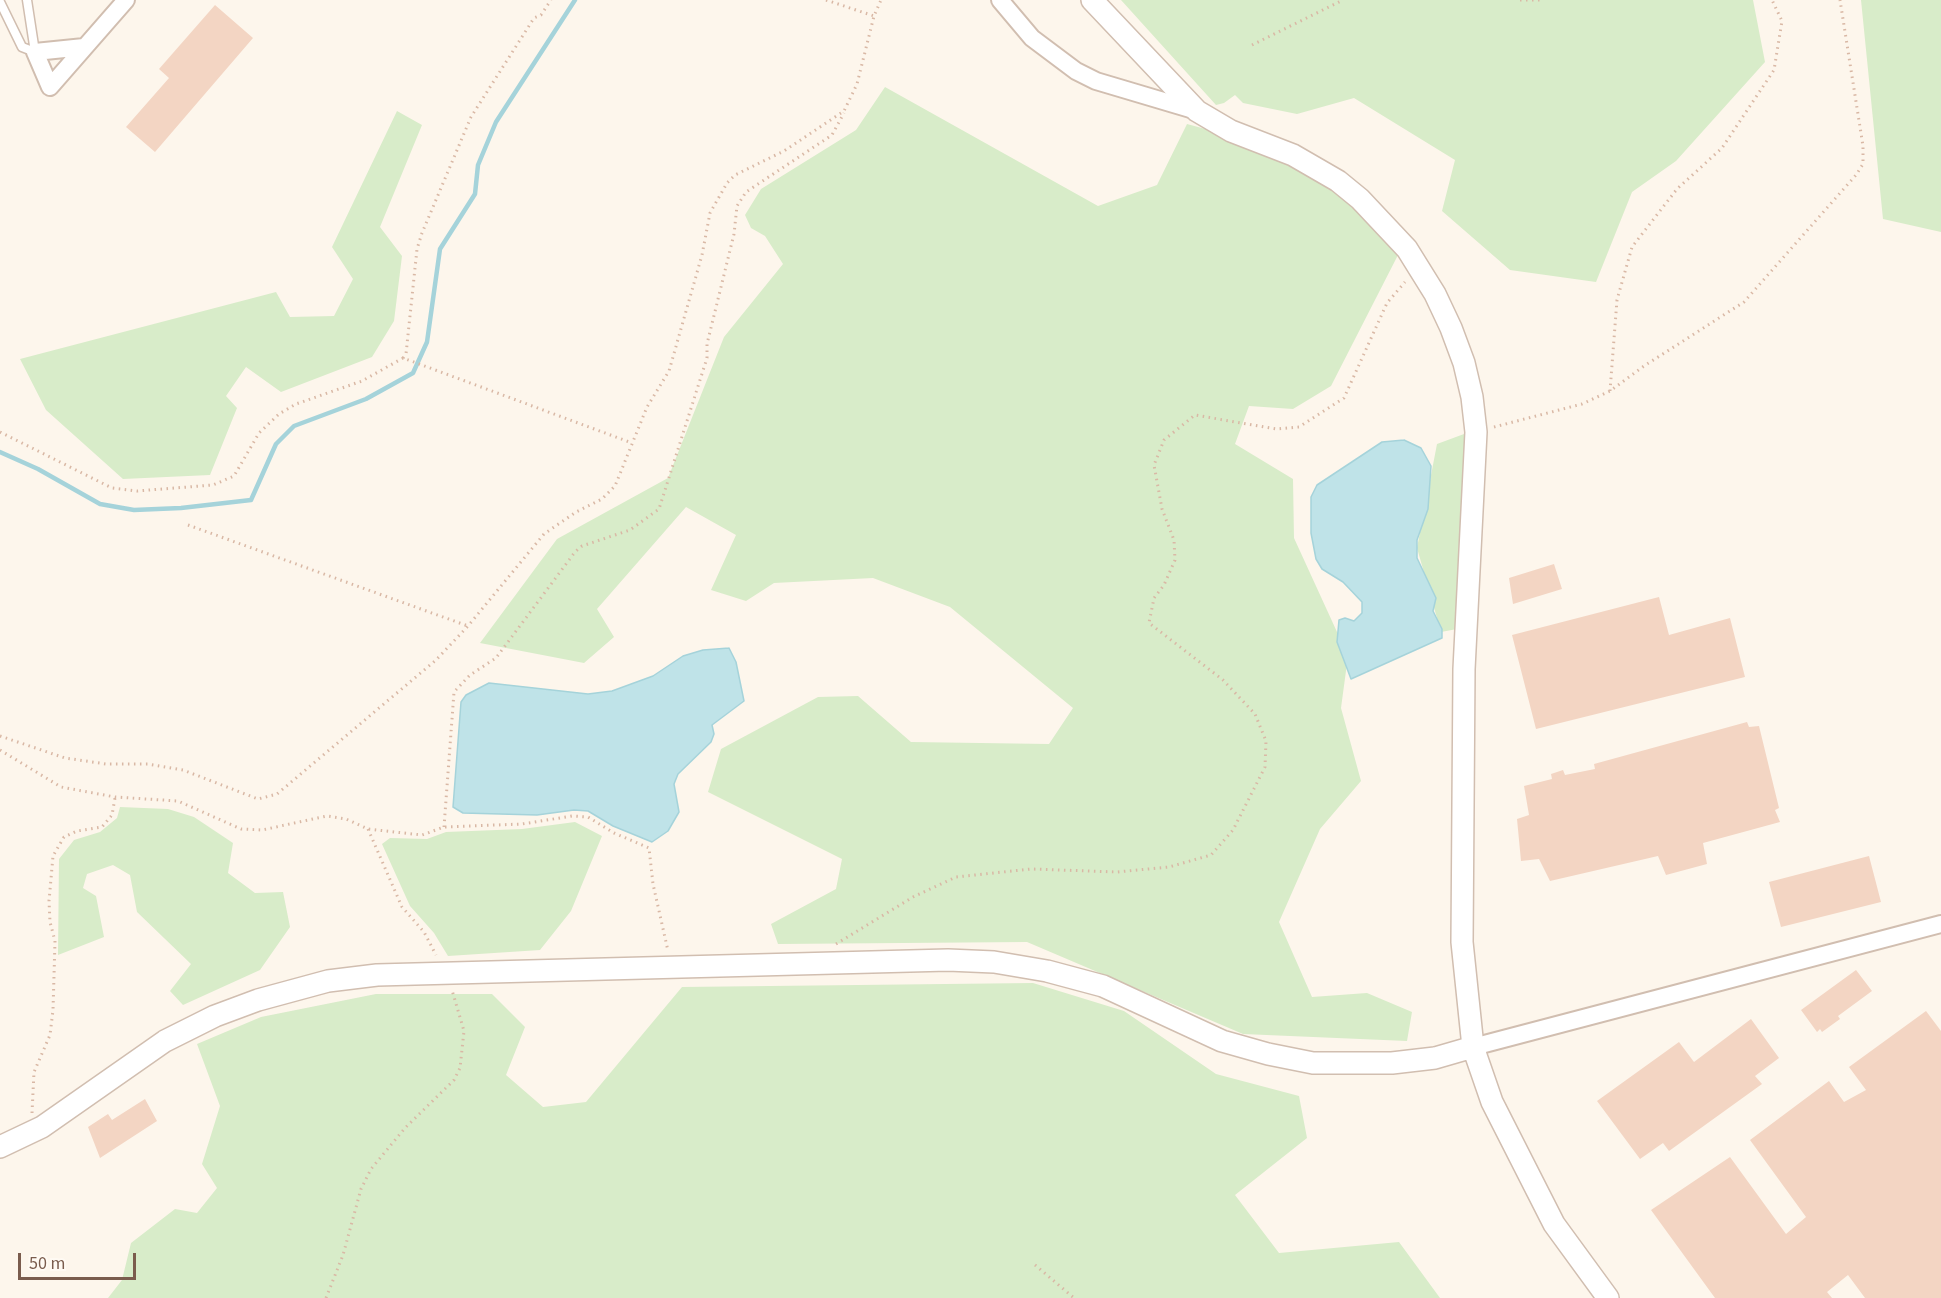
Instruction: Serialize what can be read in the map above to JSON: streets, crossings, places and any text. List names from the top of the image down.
{
  "scale_bar": "50 m"
}
